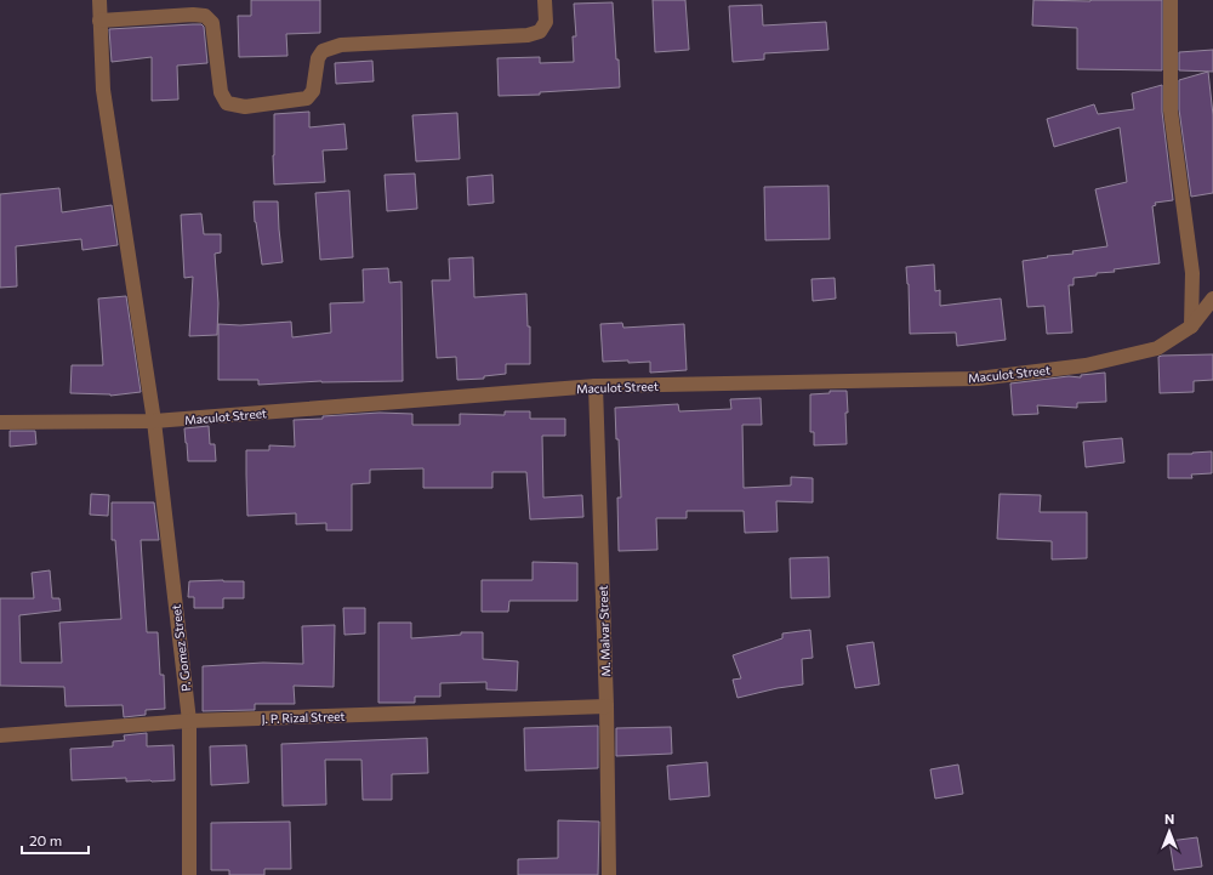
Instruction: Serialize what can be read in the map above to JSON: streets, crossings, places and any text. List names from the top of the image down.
{
  "streets": {
    "street": [
      "Maculot Street",
      "M. Malvar Street",
      "P. Gomez Street",
      "J. P. Rizal Street"
    ]
  },
  "crossings": [
    ["Maculot Street", "M. Malvar Street"],
    ["Maculot Street", "P. Gomez Street"],
    ["M. Malvar Street", "J. P. Rizal Street"],
    ["P. Gomez Street", "J. P. Rizal Street"]
  ],
  "scale_bar": "20 m",
  "north": "top"
}
